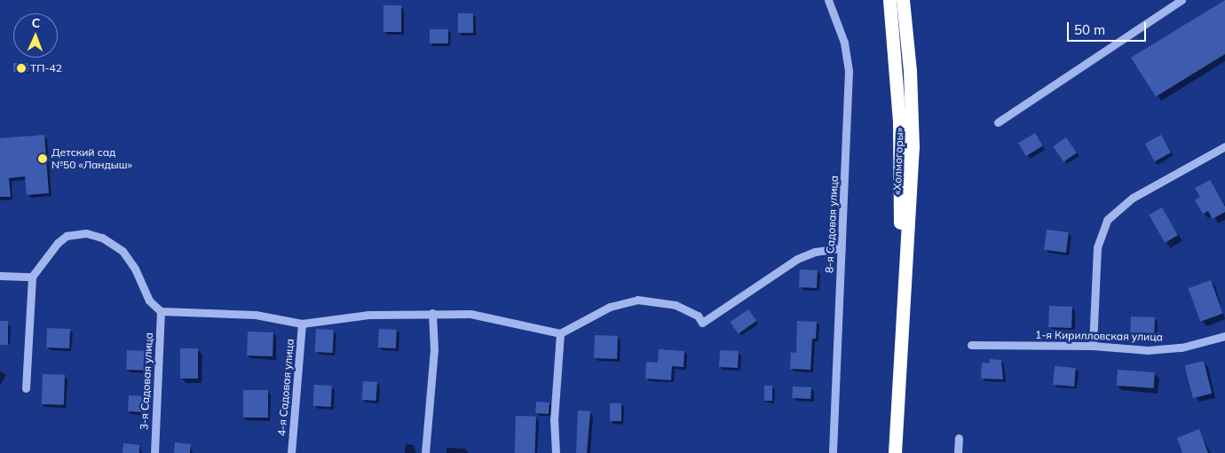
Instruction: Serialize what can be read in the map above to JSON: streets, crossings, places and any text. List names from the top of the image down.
{
  "streets": {
    "highway": ["«Холмогоры»"],
    "street": [
      "8-я Садовая улица",
      "1-я Кирилловская улица",
      "3-я Садовая улица",
      "4-я Садовая улица"
    ]
  },
  "places": ["ТП-42", "Детский сад №50 «Ландыш»"],
  "scale_bar": "50 m",
  "north": "top"
}
